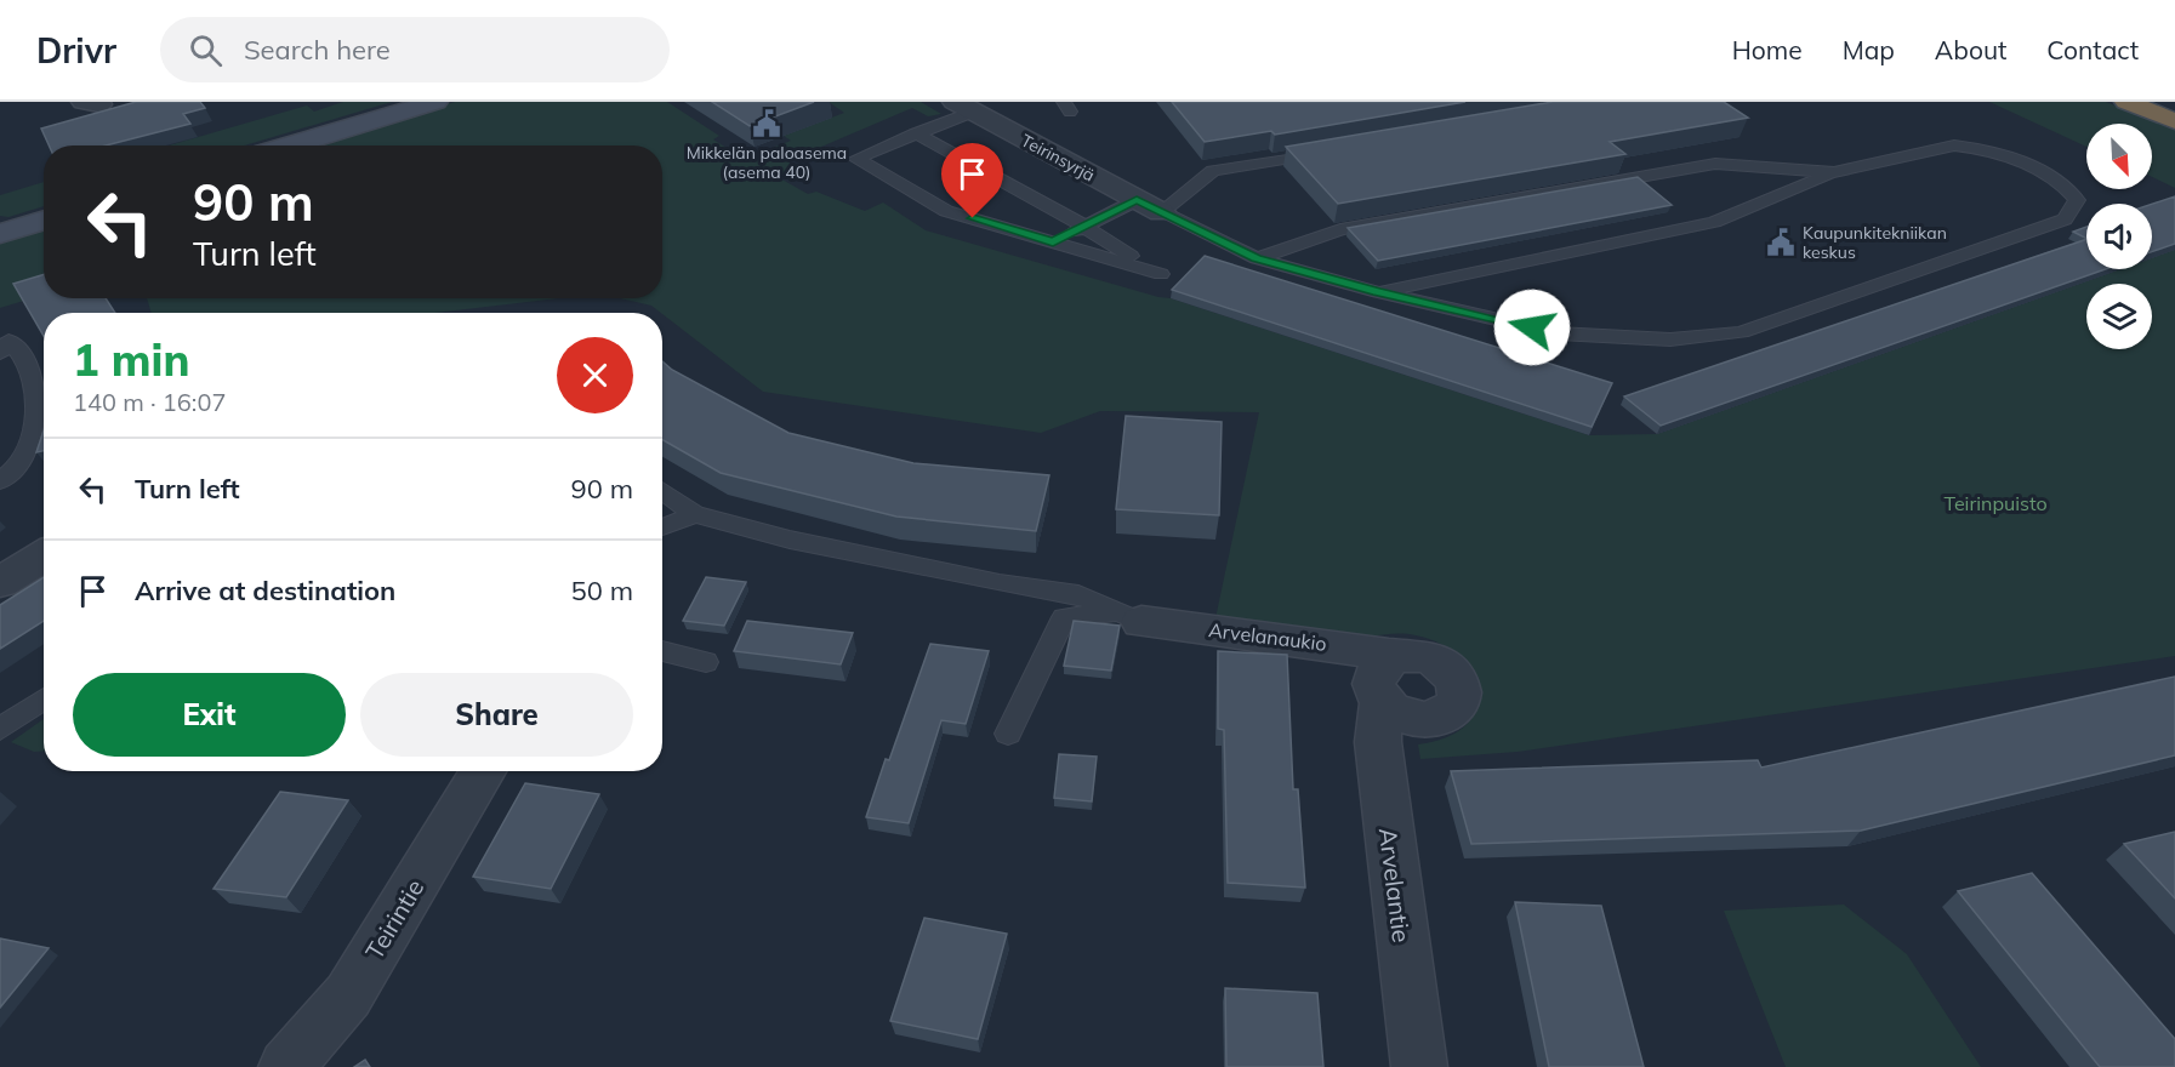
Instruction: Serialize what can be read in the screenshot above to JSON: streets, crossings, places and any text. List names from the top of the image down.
{
  "streets": {
    "street": [
      "Teirinsyrjä",
      "Arvelanaukio",
      "Arvelantie",
      "Teirintie"
    ]
  },
  "crossings": [
    ["Arvelanaukio", "Arvelantie"]
  ],
  "parks": ["Teirinpuisto"],
  "places": {
    "public building": ["Mikkelän paloasema (asema 40)", "Kaupunkitekniikan keskus"]
  },
  "north": "bottom right",
  "page": {
    "header": "Drivr",
    "search": "Search here",
    "nav": [
      "Home",
      "Map",
      "About",
      "Contact"
    ],
    "turn": ["90 m", "Turn left"],
    "heading": ["1 min", "140 m · 16:07"],
    "list": [
      {
        "name": "Turn left",
        "value": "90 m"
      },
      {
        "name": "Arrive at destination",
        "value": "50 m"
      }
    ],
    "buttons": ["Exit", "Share"]
  }
}
